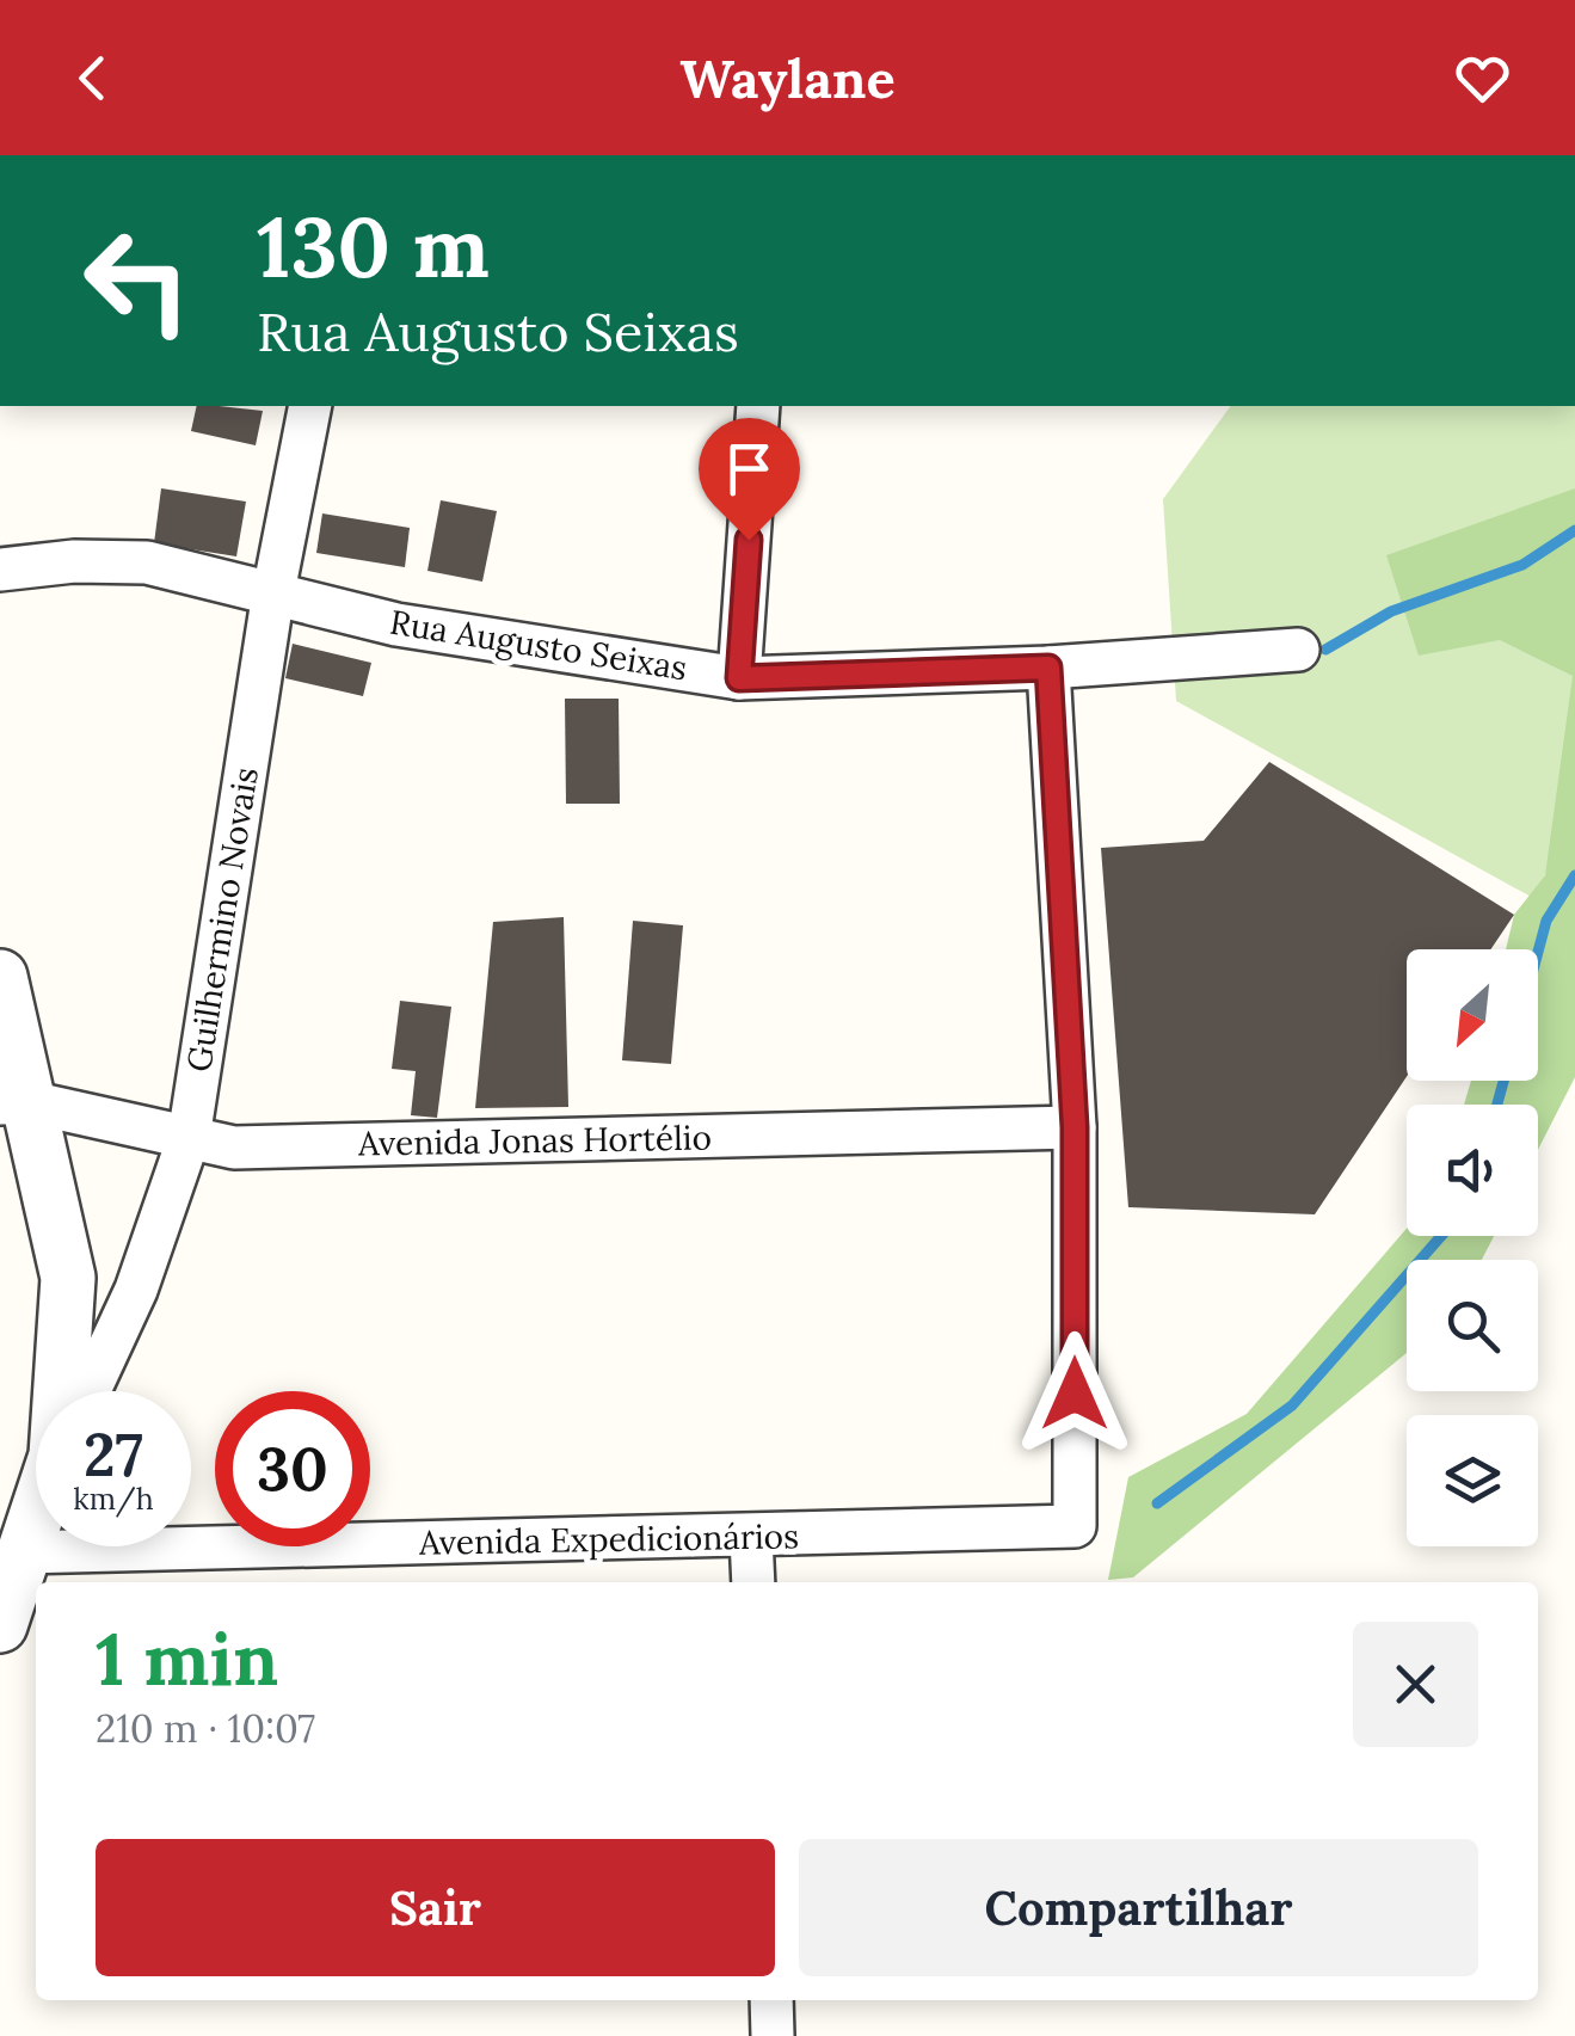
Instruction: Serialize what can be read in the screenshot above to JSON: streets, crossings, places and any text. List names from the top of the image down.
{
  "streets": {
    "street": [
      "Rua Augusto Seixas",
      "Guilhermino Novais",
      "Avenida Jonas Hortélio",
      "Avenida Expedicionários"
    ]
  },
  "crossings": [
    ["Rua Augusto Seixas", "Guilhermino Novais"],
    ["Guilhermino Novais", "Avenida Jonas Hortélio"],
    ["Guilhermino Novais", "Avenida Expedicionários"],
    ["Avenida Jonas Hortélio", "Avenida Expedicionários"]
  ],
  "north": "bottom left",
  "page": {
    "header": "Waylane",
    "turn": ["130 m", "Rua Augusto Seixas"],
    "speed": "27 km/h",
    "limit": "30",
    "heading": ["1 min", "210 m · 10:07"],
    "buttons": ["Sair", "Compartilhar"]
  }
}
